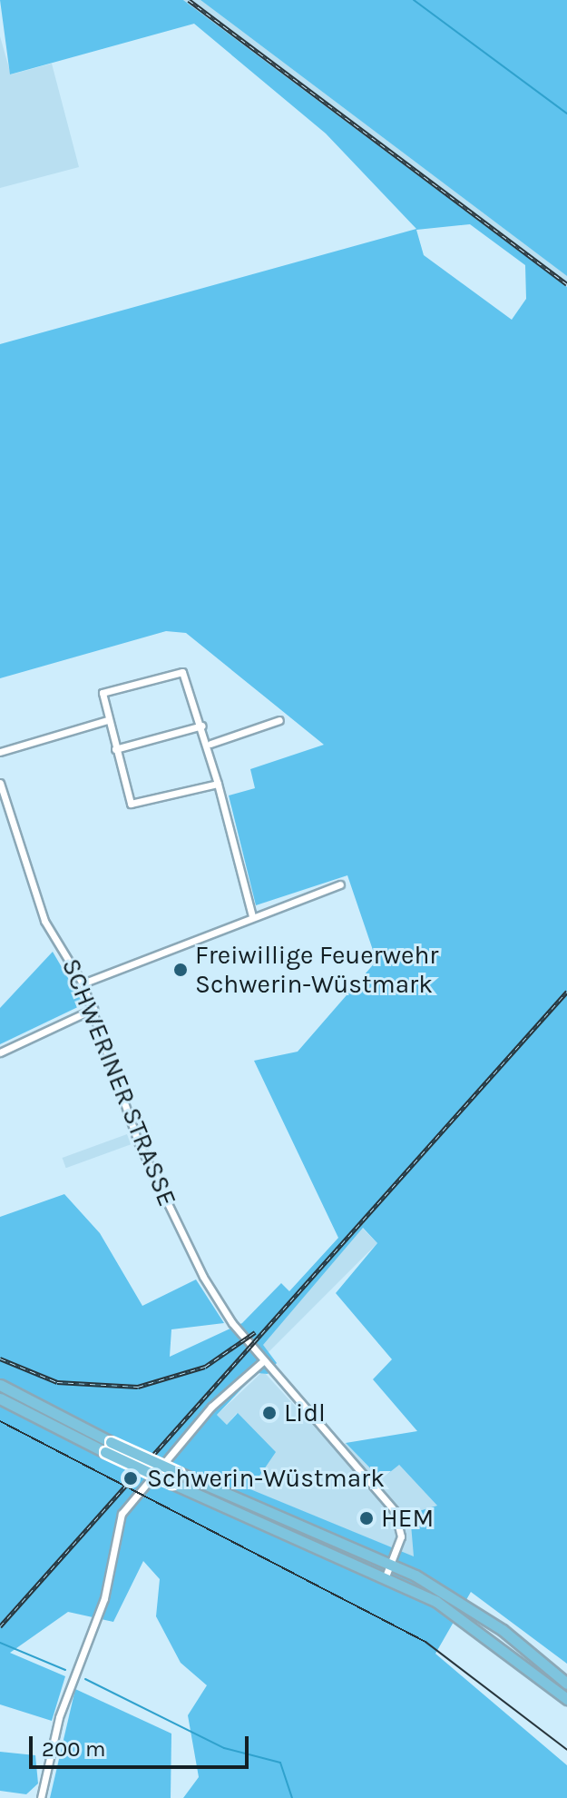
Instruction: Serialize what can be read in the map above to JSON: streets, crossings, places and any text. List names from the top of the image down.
{
  "streets": {
    "street": ["SCHWERINER STRASSE"]
  },
  "places": [
    "Freiwillige Feuerwehr Schwerin-Wüstmark",
    "Lidl",
    "Schwerin-Wüstmark",
    "HEM"
  ],
  "scale_bar": "200 m"
}
